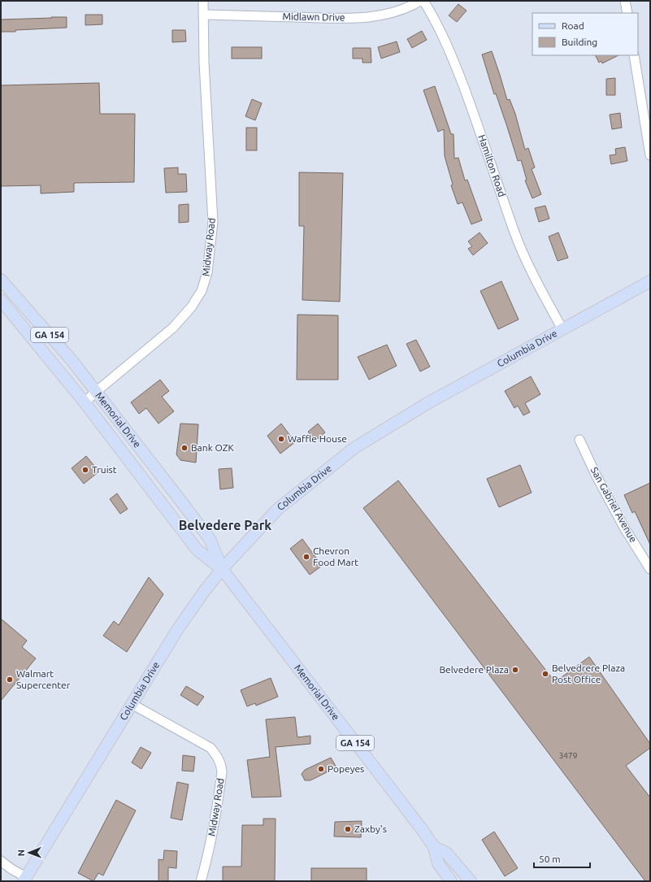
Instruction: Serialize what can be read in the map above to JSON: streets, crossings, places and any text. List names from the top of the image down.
{
  "streets": {
    "main road": ["GA 154", "Columbia Drive", "Memorial Drive"],
    "street": [
      "Midlawn Drive",
      "Hamilton Road",
      "Midway Road",
      "San Gabriel Avenue"
    ]
  },
  "crossings": [
    ["Midlawn Drive", "Midway Road"],
    ["Hamilton Road", "Columbia Drive"],
    ["Midway Road", "Columbia Drive"],
    ["Midway Road", "Memorial Drive"],
    ["Columbia Drive", "Memorial Drive"]
  ],
  "districts": ["Belvedere Park"],
  "places": [
    "Waffle House",
    "Bank OZK",
    "Truist",
    "Chevron Food Mart",
    "Belvedere Plaza",
    "Belvedrere Plaza Post Office",
    "Walmart Supercenter",
    "Popeyes",
    "Zaxby's"
  ],
  "house_numbers": ["3479"],
  "legend": ["Road", "Building"],
  "scale_bar": "50 m",
  "north": "left"
}
